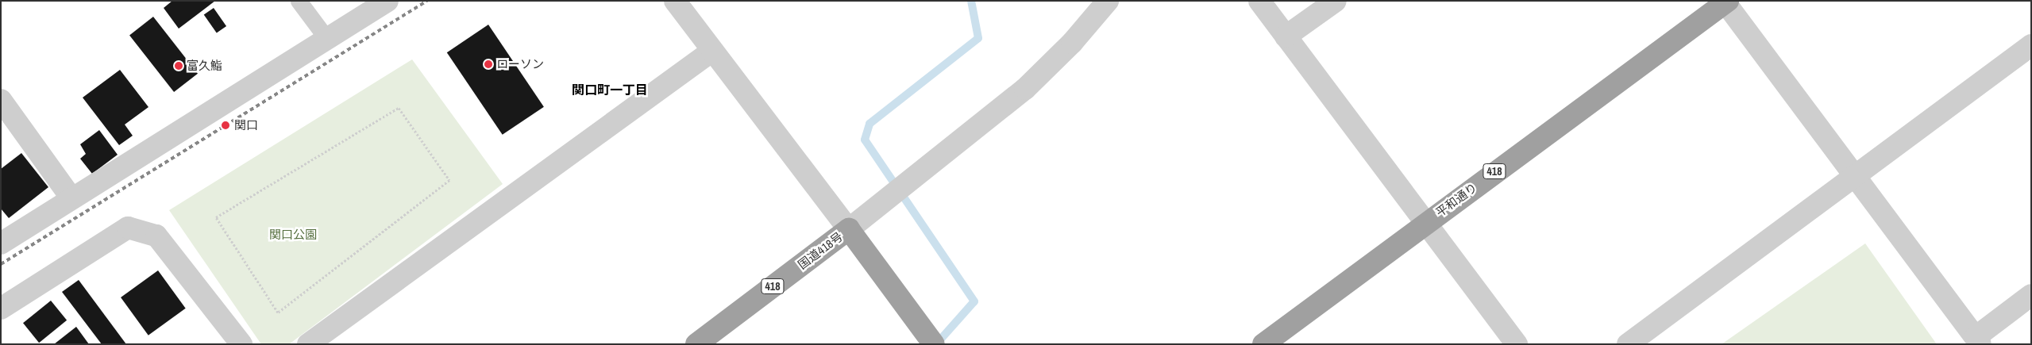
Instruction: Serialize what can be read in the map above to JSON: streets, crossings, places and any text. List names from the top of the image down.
{
  "streets": {
    "highway": ["418", "平和通り", "国道418号"]
  },
  "districts": ["関口町一丁目"],
  "parks": ["関口公園"],
  "places": ["ローソン", "富久鮨", "関口"]
}
